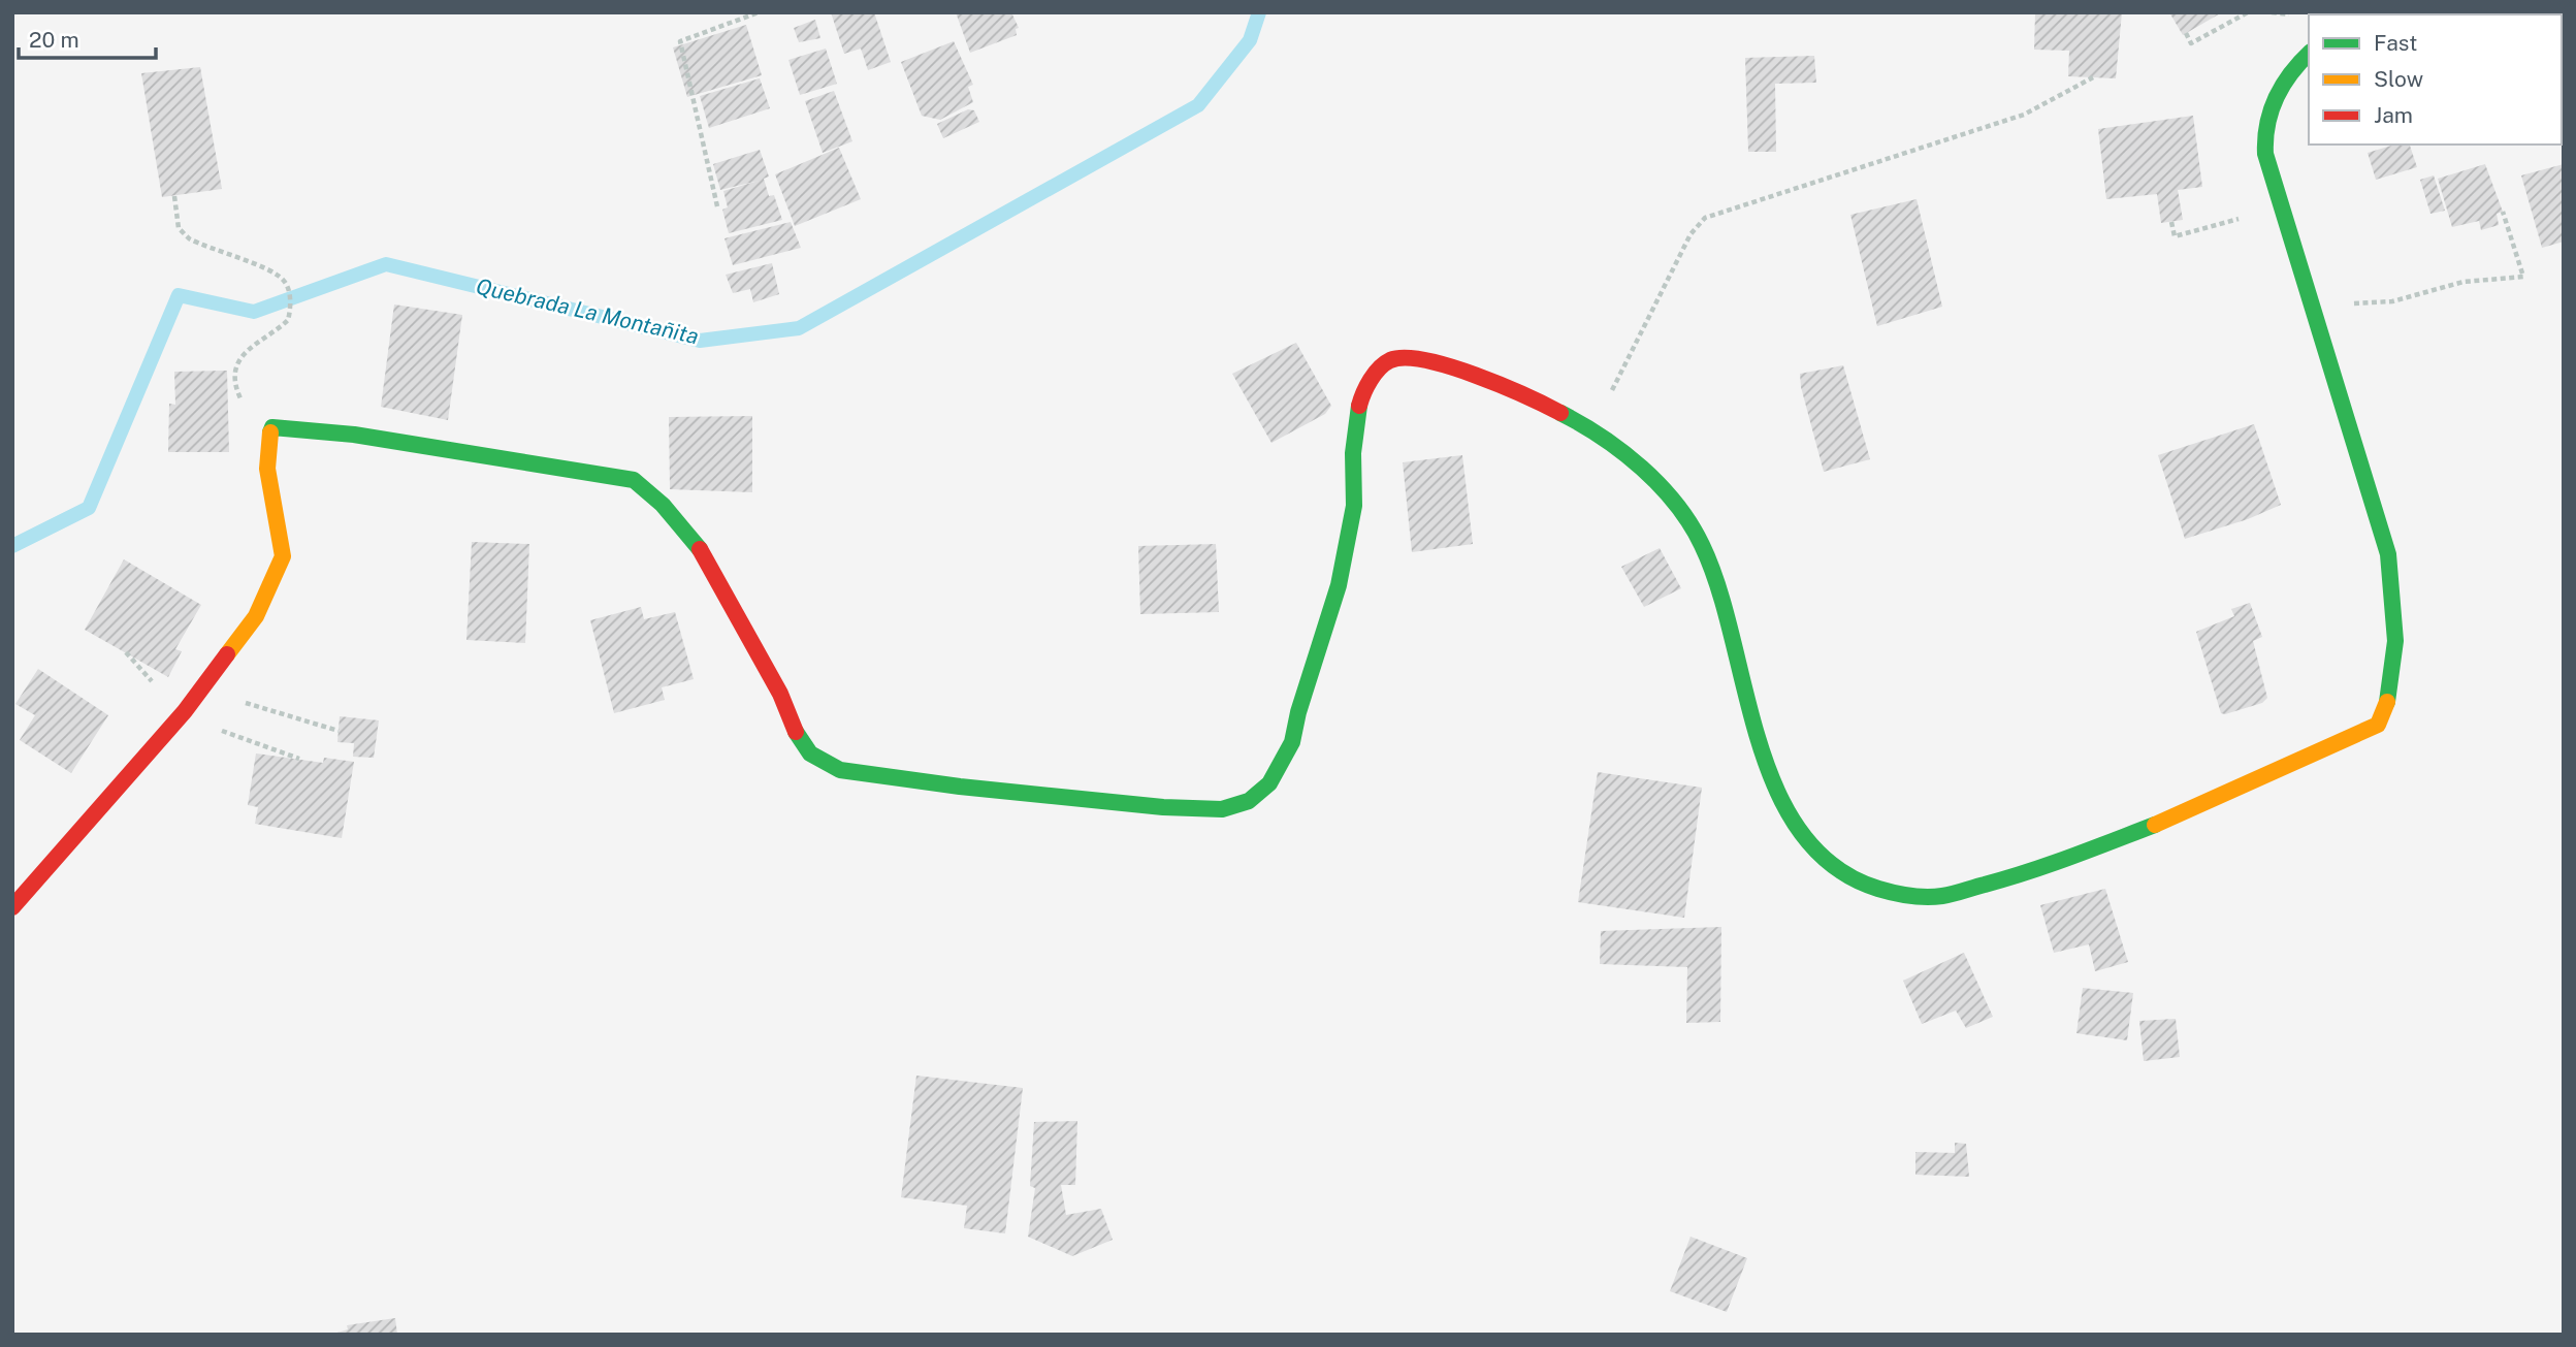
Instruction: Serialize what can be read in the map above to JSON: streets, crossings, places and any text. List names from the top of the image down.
{
  "water": ["Quebrada La Montañita"],
  "legend": ["Fast", "Slow", "Jam"],
  "scale_bar": "20 m"
}
